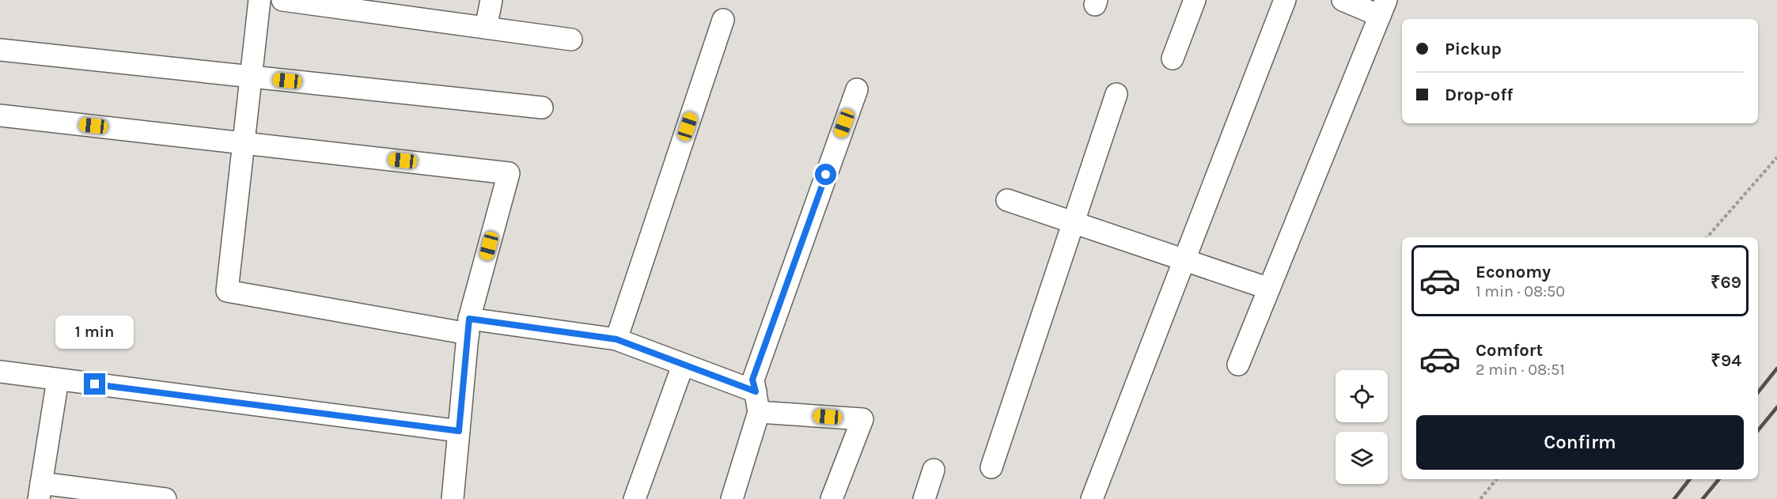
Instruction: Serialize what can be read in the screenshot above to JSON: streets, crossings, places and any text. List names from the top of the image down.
{
  "page": {
    "banner": ["Pickup", "Drop-off"],
    "list": [
      {
        "name": "Economy",
        "note": "1 min · 08:50",
        "value": "₹69"
      },
      {
        "name": "Comfort",
        "note": "2 min · 08:51",
        "value": "₹94"
      }
    ],
    "bubble": "1 min",
    "buttons": "Confirm"
  }
}
